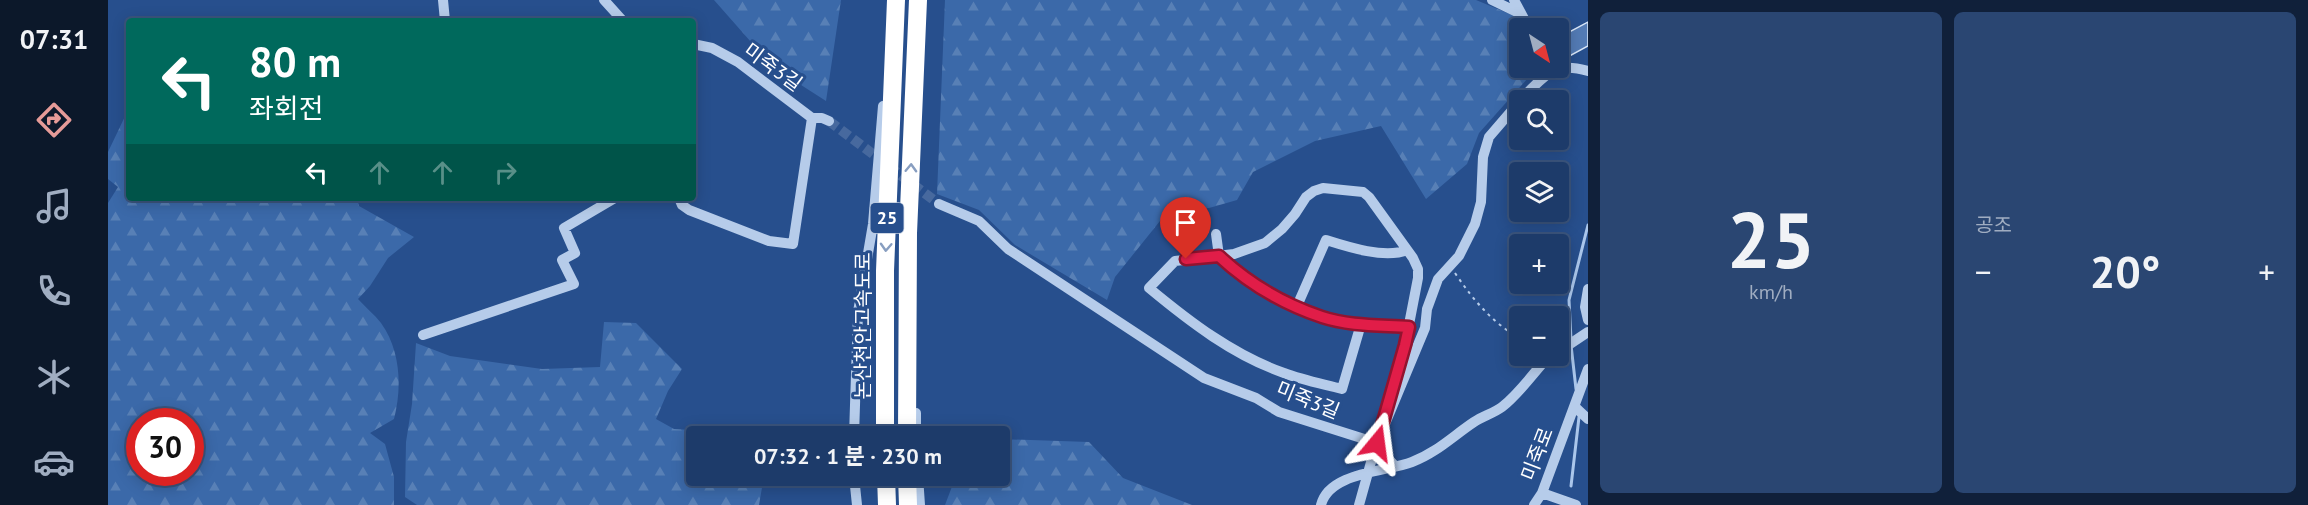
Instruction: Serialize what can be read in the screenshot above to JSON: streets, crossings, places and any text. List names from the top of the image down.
{
  "streets": {
    "highway": ["25", "논산천안고속도로"],
    "street": ["미죽3길", "미죽로"]
  },
  "north": "bottom right",
  "page": {
    "tabs": "07:31",
    "tile": [
      ["25", "km/h"],
      "공조"
    ],
    "map_buttons": ["+", "−"],
    "turn": ["80 m", "좌회전"],
    "heat": ["−", "20°", "+"],
    "limit": "30",
    "trip": "07:32 · 1 분 · 230 m"
  }
}
